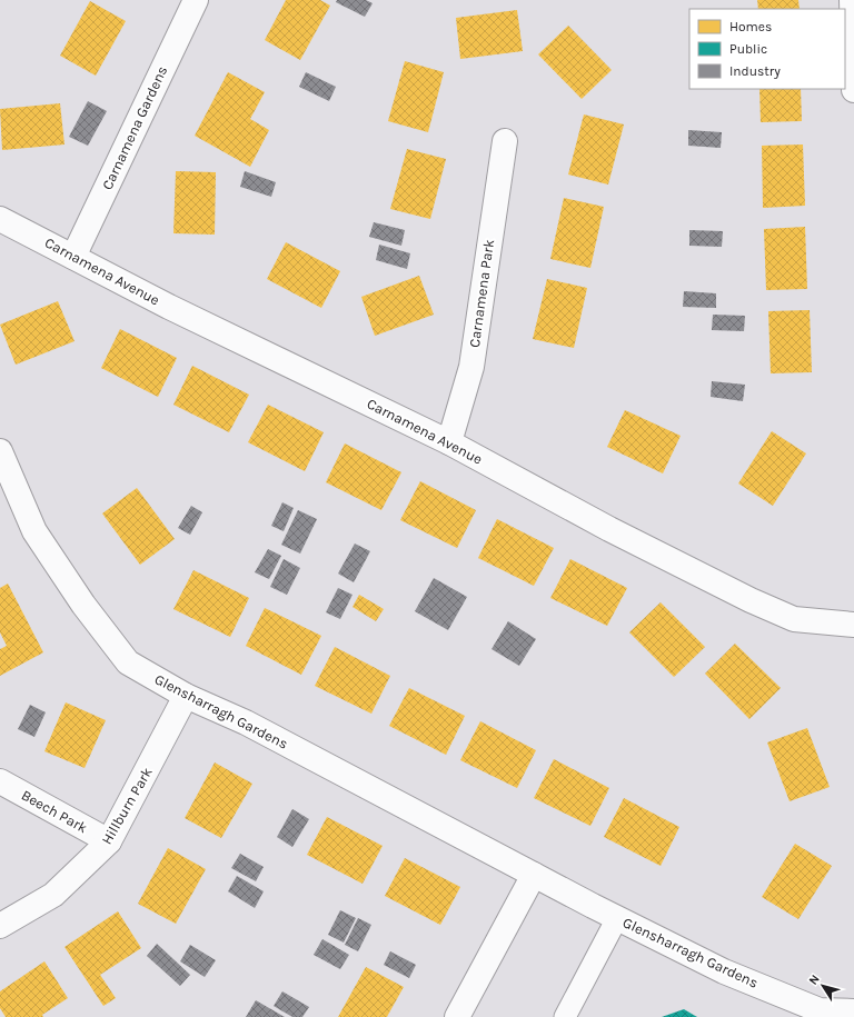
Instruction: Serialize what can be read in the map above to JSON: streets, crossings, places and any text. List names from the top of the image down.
{
  "streets": {
    "street": [
      "Carnamena Gardens",
      "Carnamena Avenue",
      "Carnamena Park",
      "Glensharragh Gardens",
      "Hillburn Park",
      "Beech Park"
    ]
  },
  "crossings": [
    ["Carnamena Gardens", "Carnamena Avenue"],
    ["Carnamena Avenue", "Carnamena Park"],
    ["Glensharragh Gardens", "Hillburn Park"],
    ["Hillburn Park", "Beech Park"]
  ],
  "legend": ["Homes", "Public", "Industry"],
  "north": "top left"
}
